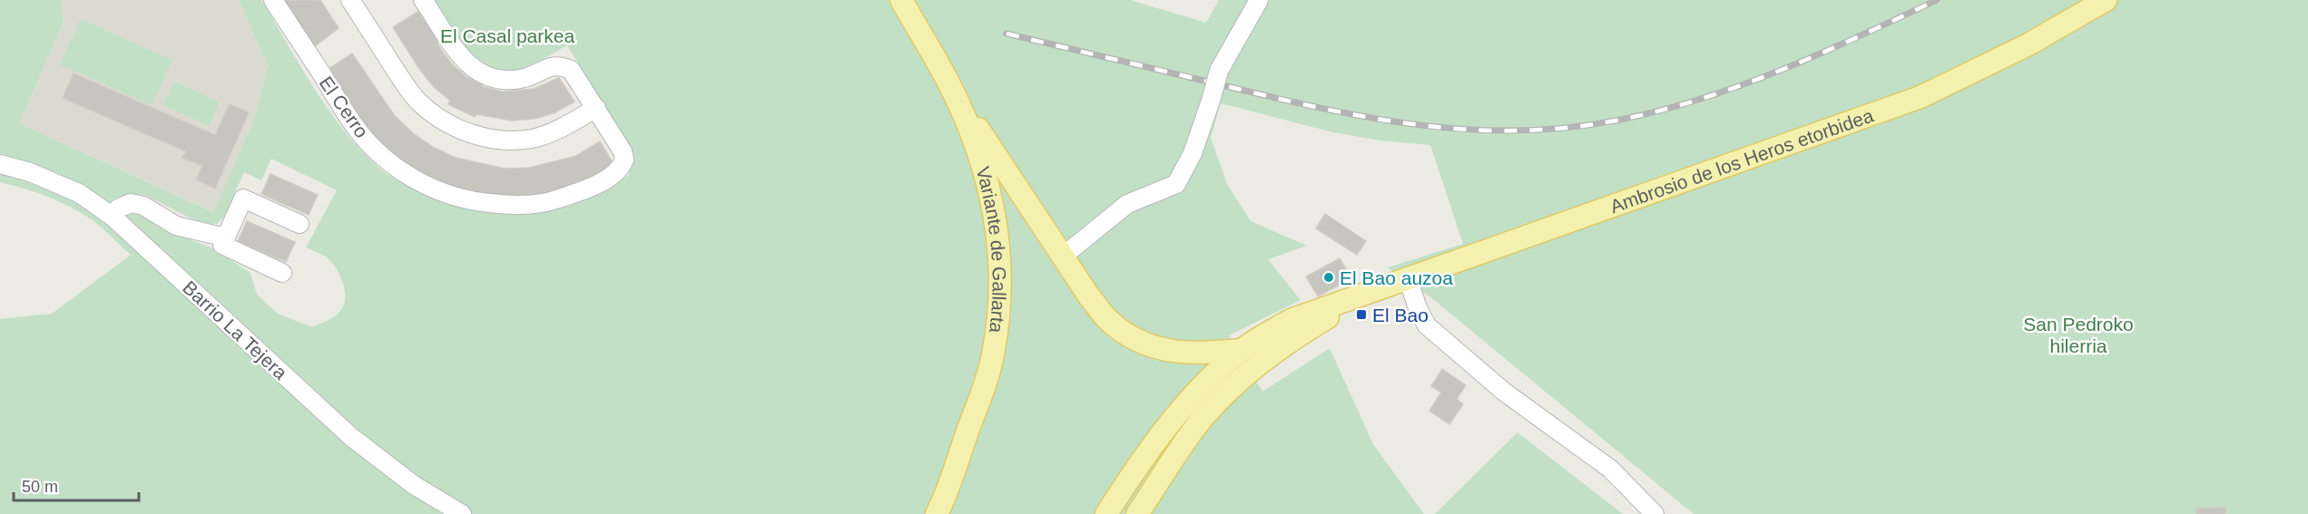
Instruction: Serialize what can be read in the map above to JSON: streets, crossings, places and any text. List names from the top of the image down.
{
  "streets": {
    "main road": ["Ambrosio de los Heros etorbidea", "Variante de Gallarta"],
    "street": ["El Cerro", "Barrio La Tejera"]
  },
  "parks": ["El Casal parkea", "San Pedroko hilerria"],
  "places": {
    "other": ["El Bao auzoa"],
    "transit": ["El Bao"]
  },
  "scale_bar": "50 m"
}
